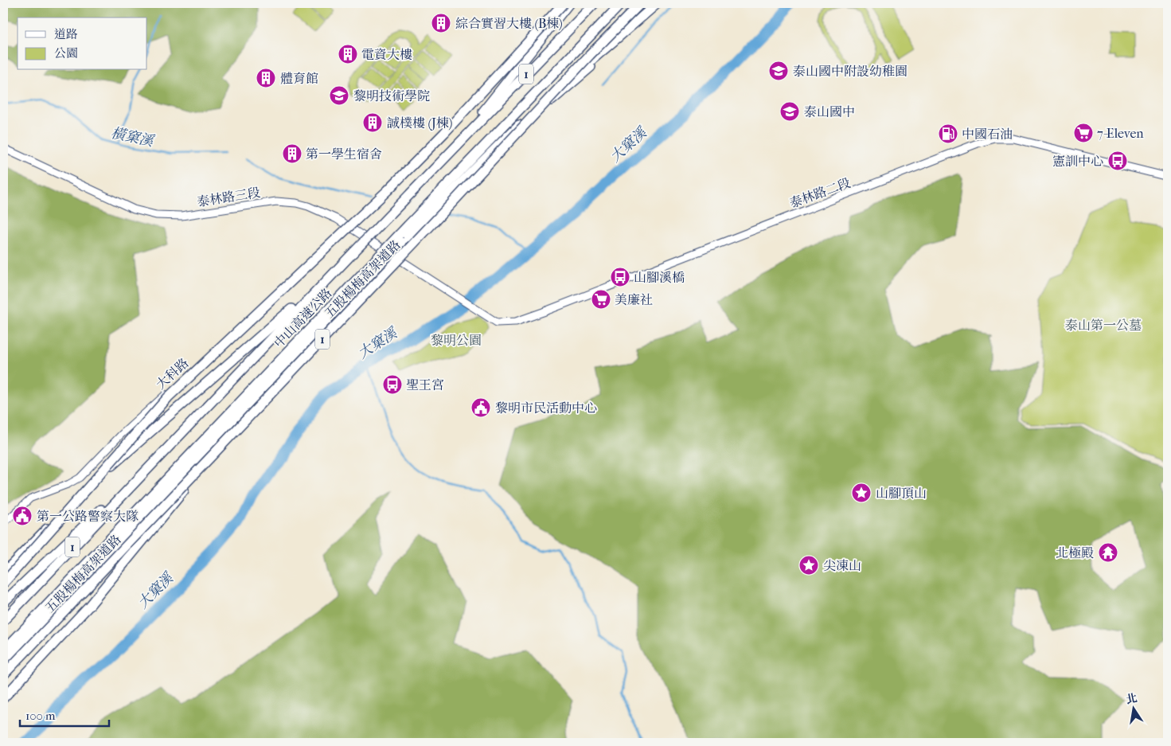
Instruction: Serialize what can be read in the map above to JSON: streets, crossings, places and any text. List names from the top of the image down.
{
  "streets": {
    "highway": ["1", "五股楊梅高架道路", "中山高速公路"],
    "main road": ["泰林路二段", "泰林路三段"],
    "street": ["大科路"]
  },
  "crossings": [
    ["泰林路二段", "泰林路三段"],
    ["泰林路三段", "大科路"]
  ],
  "water": ["橫窠溪", "大窠溪"],
  "parks": ["泰山第一公墓", "黎明公園"],
  "places": {
    "building": [
      "綜合實習大樓 (B棟)",
      "電資大樓",
      "體育館",
      "誠樸樓 (J棟)",
      "第一學生宿舍"
    ],
    "school or university": ["泰山國中附設幼稚園", "黎明技術學院", "泰山國中"],
    "supermarket": ["7-Eleven", "美廉社"],
    "fuel station": ["中國石油"],
    "bus stop": ["憲訓中心", "山腳溪橋", "聖王宮"],
    "public building": ["黎明市民活動中心", "第一公路警察大隊"],
    "place": ["山腳頂山", "尖凍山"],
    "temple": ["北極殿"]
  },
  "legend": ["道路", "公園"],
  "scale_bar": "100 m",
  "north": "top"
}
